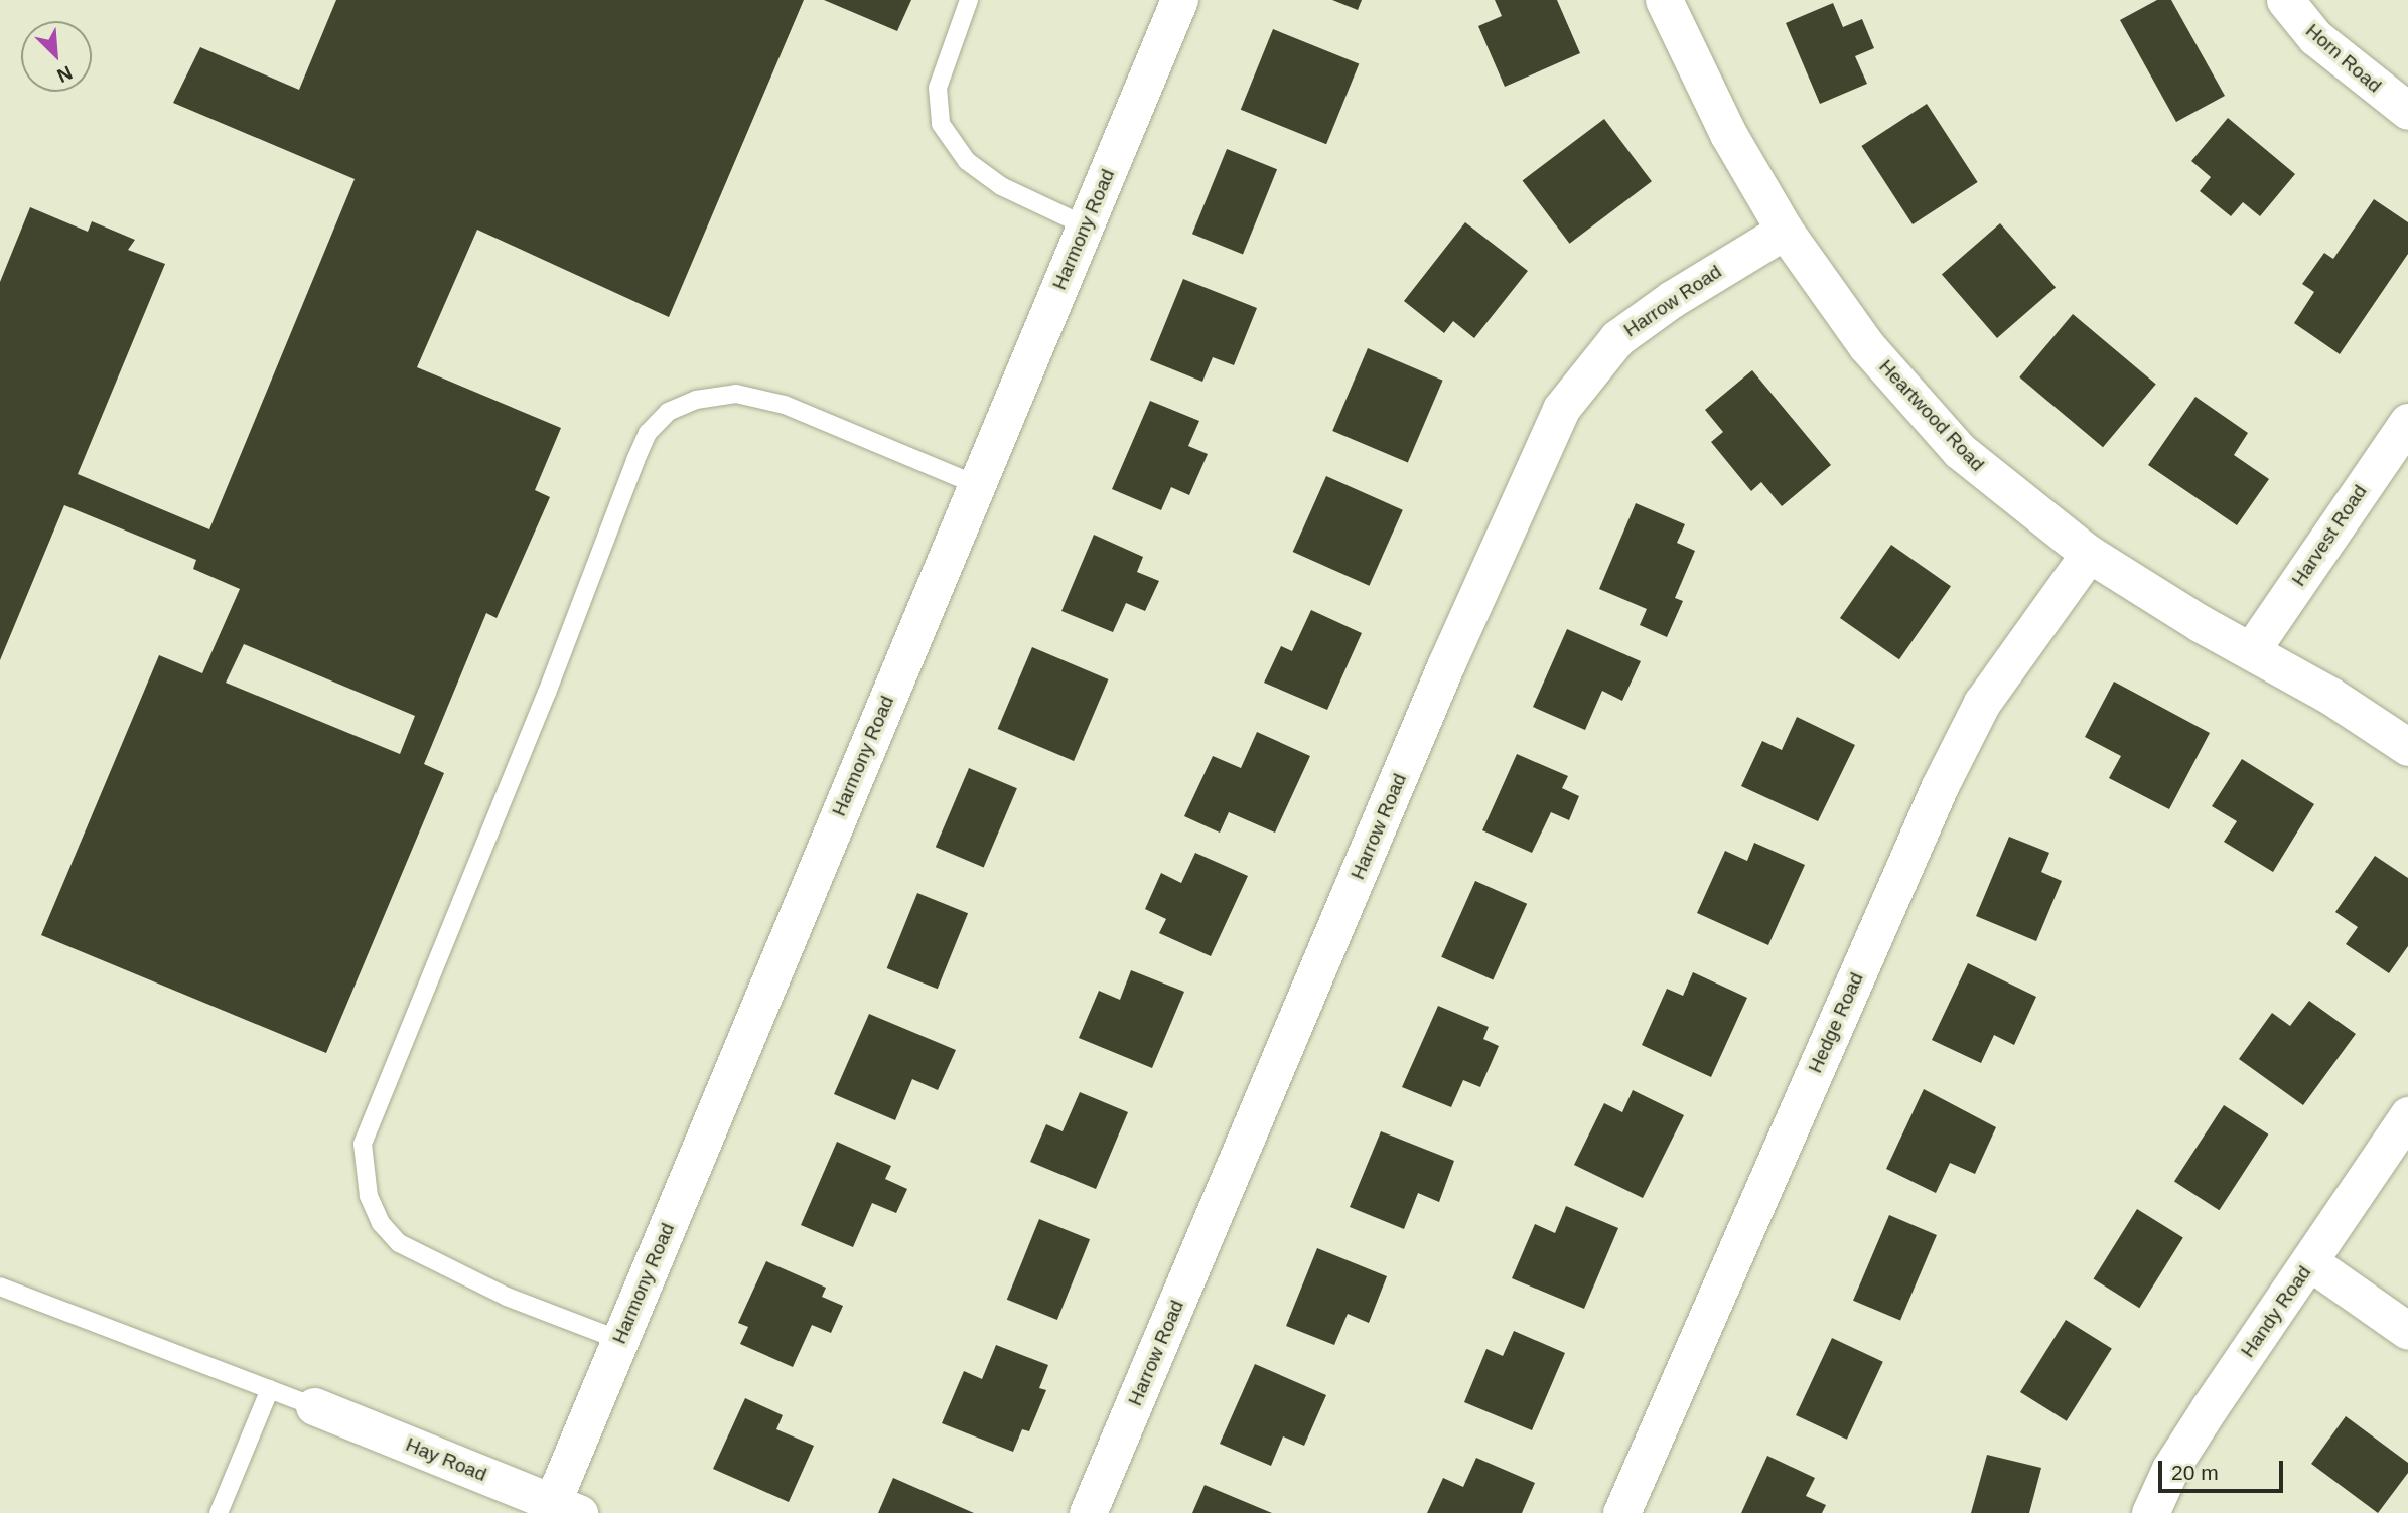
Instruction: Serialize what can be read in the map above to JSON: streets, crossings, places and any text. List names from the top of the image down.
{
  "streets": {
    "street": [
      "Horn Road",
      "Harmony Road",
      "Harrow Road",
      "Heartwood Road",
      "Harvest Road",
      "Hedge Road",
      "Handy Road",
      "Hay Road"
    ]
  },
  "crossings": [
    ["Harmony Road", "Hay Road"],
    ["Harrow Road", "Heartwood Road"],
    ["Heartwood Road", "Harvest Road"],
    ["Heartwood Road", "Hedge Road"]
  ],
  "scale_bar": "20 m",
  "north": "bottom right"
}
